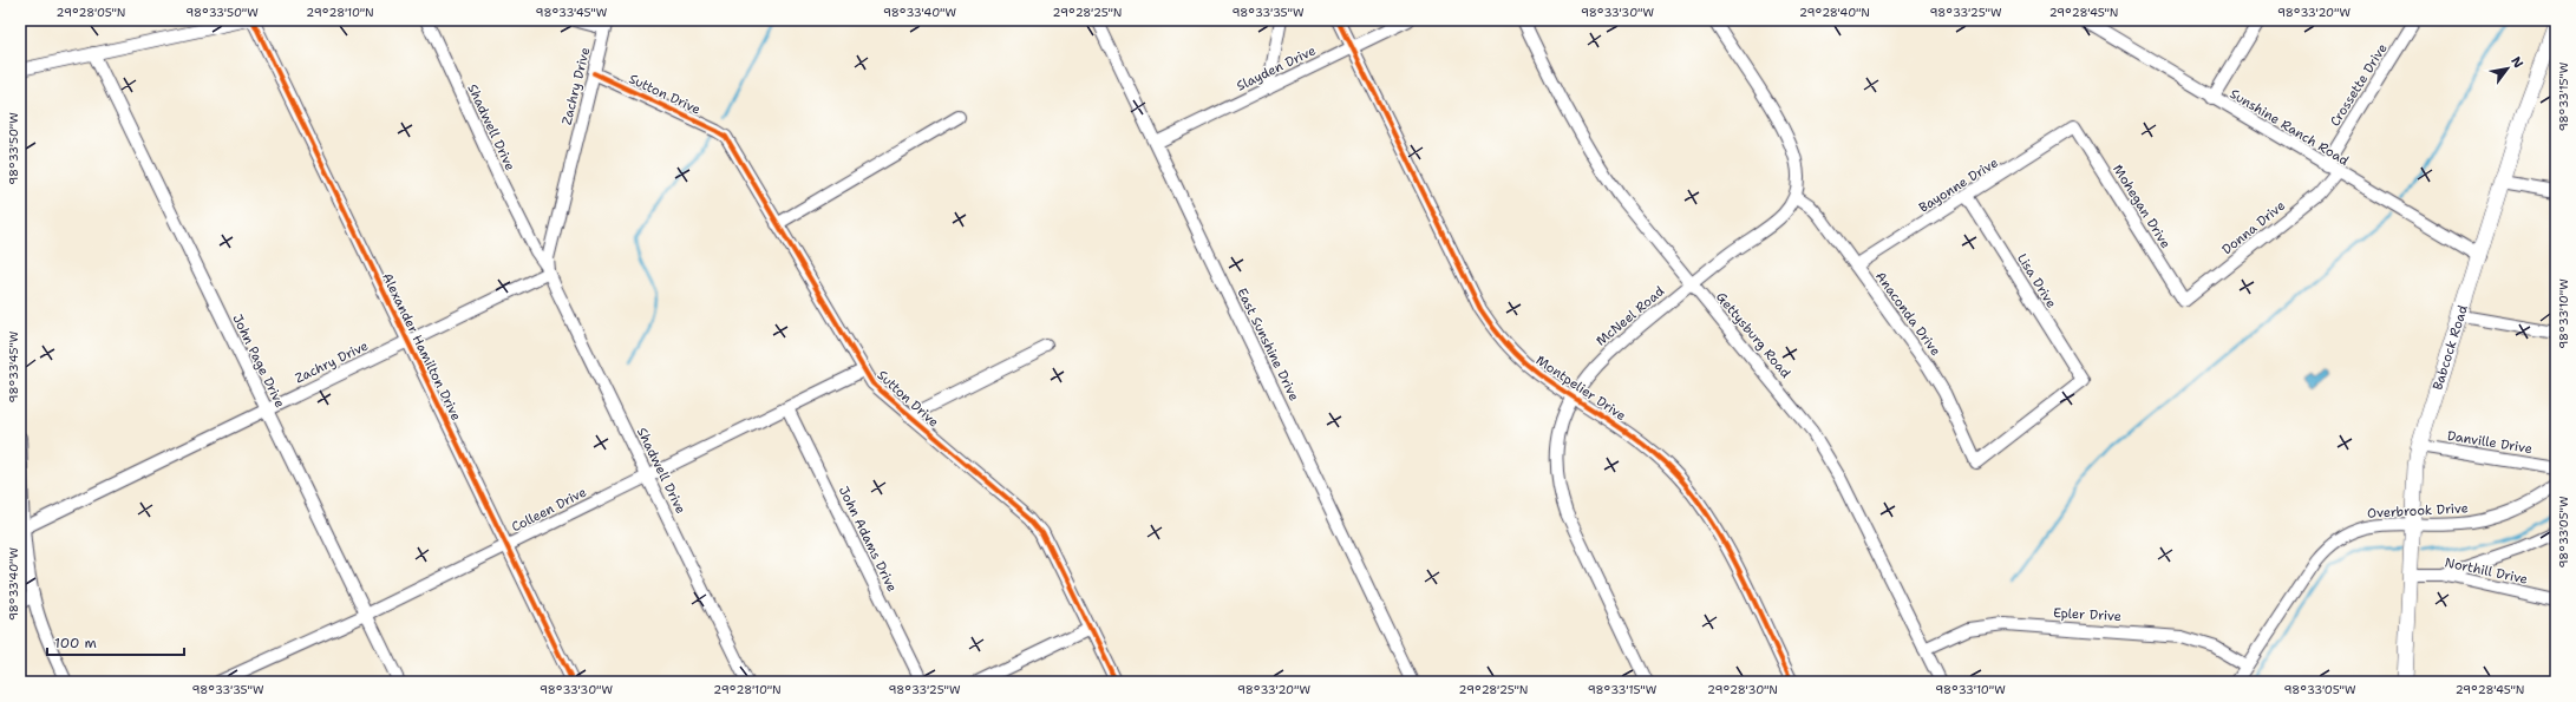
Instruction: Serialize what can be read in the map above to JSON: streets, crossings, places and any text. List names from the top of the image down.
{
  "streets": {
    "main road": ["Babcock Road"],
    "street": [
      "Slayden Drive",
      "Crossette Drive",
      "Zachry Drive",
      "Sutton Drive",
      "Shadwell Drive",
      "Sunshine Ranch Road",
      "Bayonne Drive",
      "Mohegan Drive",
      "Donna Drive",
      "Lisa Drive",
      "Anaconda Drive",
      "McNeel Road",
      "Gettysburg Road",
      "East Sunshine Drive",
      "Alexander Hamilton Drive",
      "John Page Drive",
      "Montpelier Drive",
      "Danville Drive",
      "Colleen Drive",
      "Overbrook Drive",
      "John Adams Drive",
      "Northill Drive",
      "Epler Drive"
    ]
  },
  "crossings": [
    ["Slayden Drive", "East Sunshine Drive"],
    ["Slayden Drive", "Montpelier Drive"],
    ["Crossette Drive", "Sunshine Ranch Road"],
    ["Zachry Drive", "Sutton Drive"],
    ["Zachry Drive", "Shadwell Drive"],
    ["Zachry Drive", "Alexander Hamilton Drive"],
    ["Zachry Drive", "John Page Drive"],
    ["Sutton Drive", "Colleen Drive"],
    ["Shadwell Drive", "Colleen Drive"],
    ["Sunshine Ranch Road", "Donna Drive"],
    ["Sunshine Ranch Road", "Babcock Road"],
    ["Bayonne Drive", "Mohegan Drive"],
    ["Bayonne Drive", "Lisa Drive"],
    ["Bayonne Drive", "Anaconda Drive"],
    ["Mohegan Drive", "Donna Drive"],
    ["Lisa Drive", "Anaconda Drive"],
    ["Anaconda Drive", "McNeel Road"],
    ["McNeel Road", "Gettysburg Road"],
    ["McNeel Road", "Montpelier Drive"],
    ["Gettysburg Road", "Epler Drive"],
    ["Alexander Hamilton Drive", "Colleen Drive"],
    ["Babcock Road", "Danville Drive"],
    ["Babcock Road", "Overbrook Drive"],
    ["Babcock Road", "Northill Drive"],
    ["John Page Drive", "Colleen Drive"],
    ["Colleen Drive", "John Adams Drive"],
    ["Overbrook Drive", "Epler Drive"]
  ],
  "scale_bar": "100 m",
  "north": "top right",
  "coordinates": [
    "29°28'05\"N",
    "98°33'50\"W",
    "29°28'10\"N",
    "98°33'45\"W",
    "98°33'40\"W",
    "29°28'25\"N",
    "98°33'35\"W",
    "98°33'30\"W",
    "29°28'40\"N",
    "98°33'25\"W",
    "29°28'45\"N",
    "98°33'20\"W",
    "98°33'15\"W",
    "98°33'10\"W",
    "98°33'05\"W",
    "29°28'30\"N"
  ]
}
